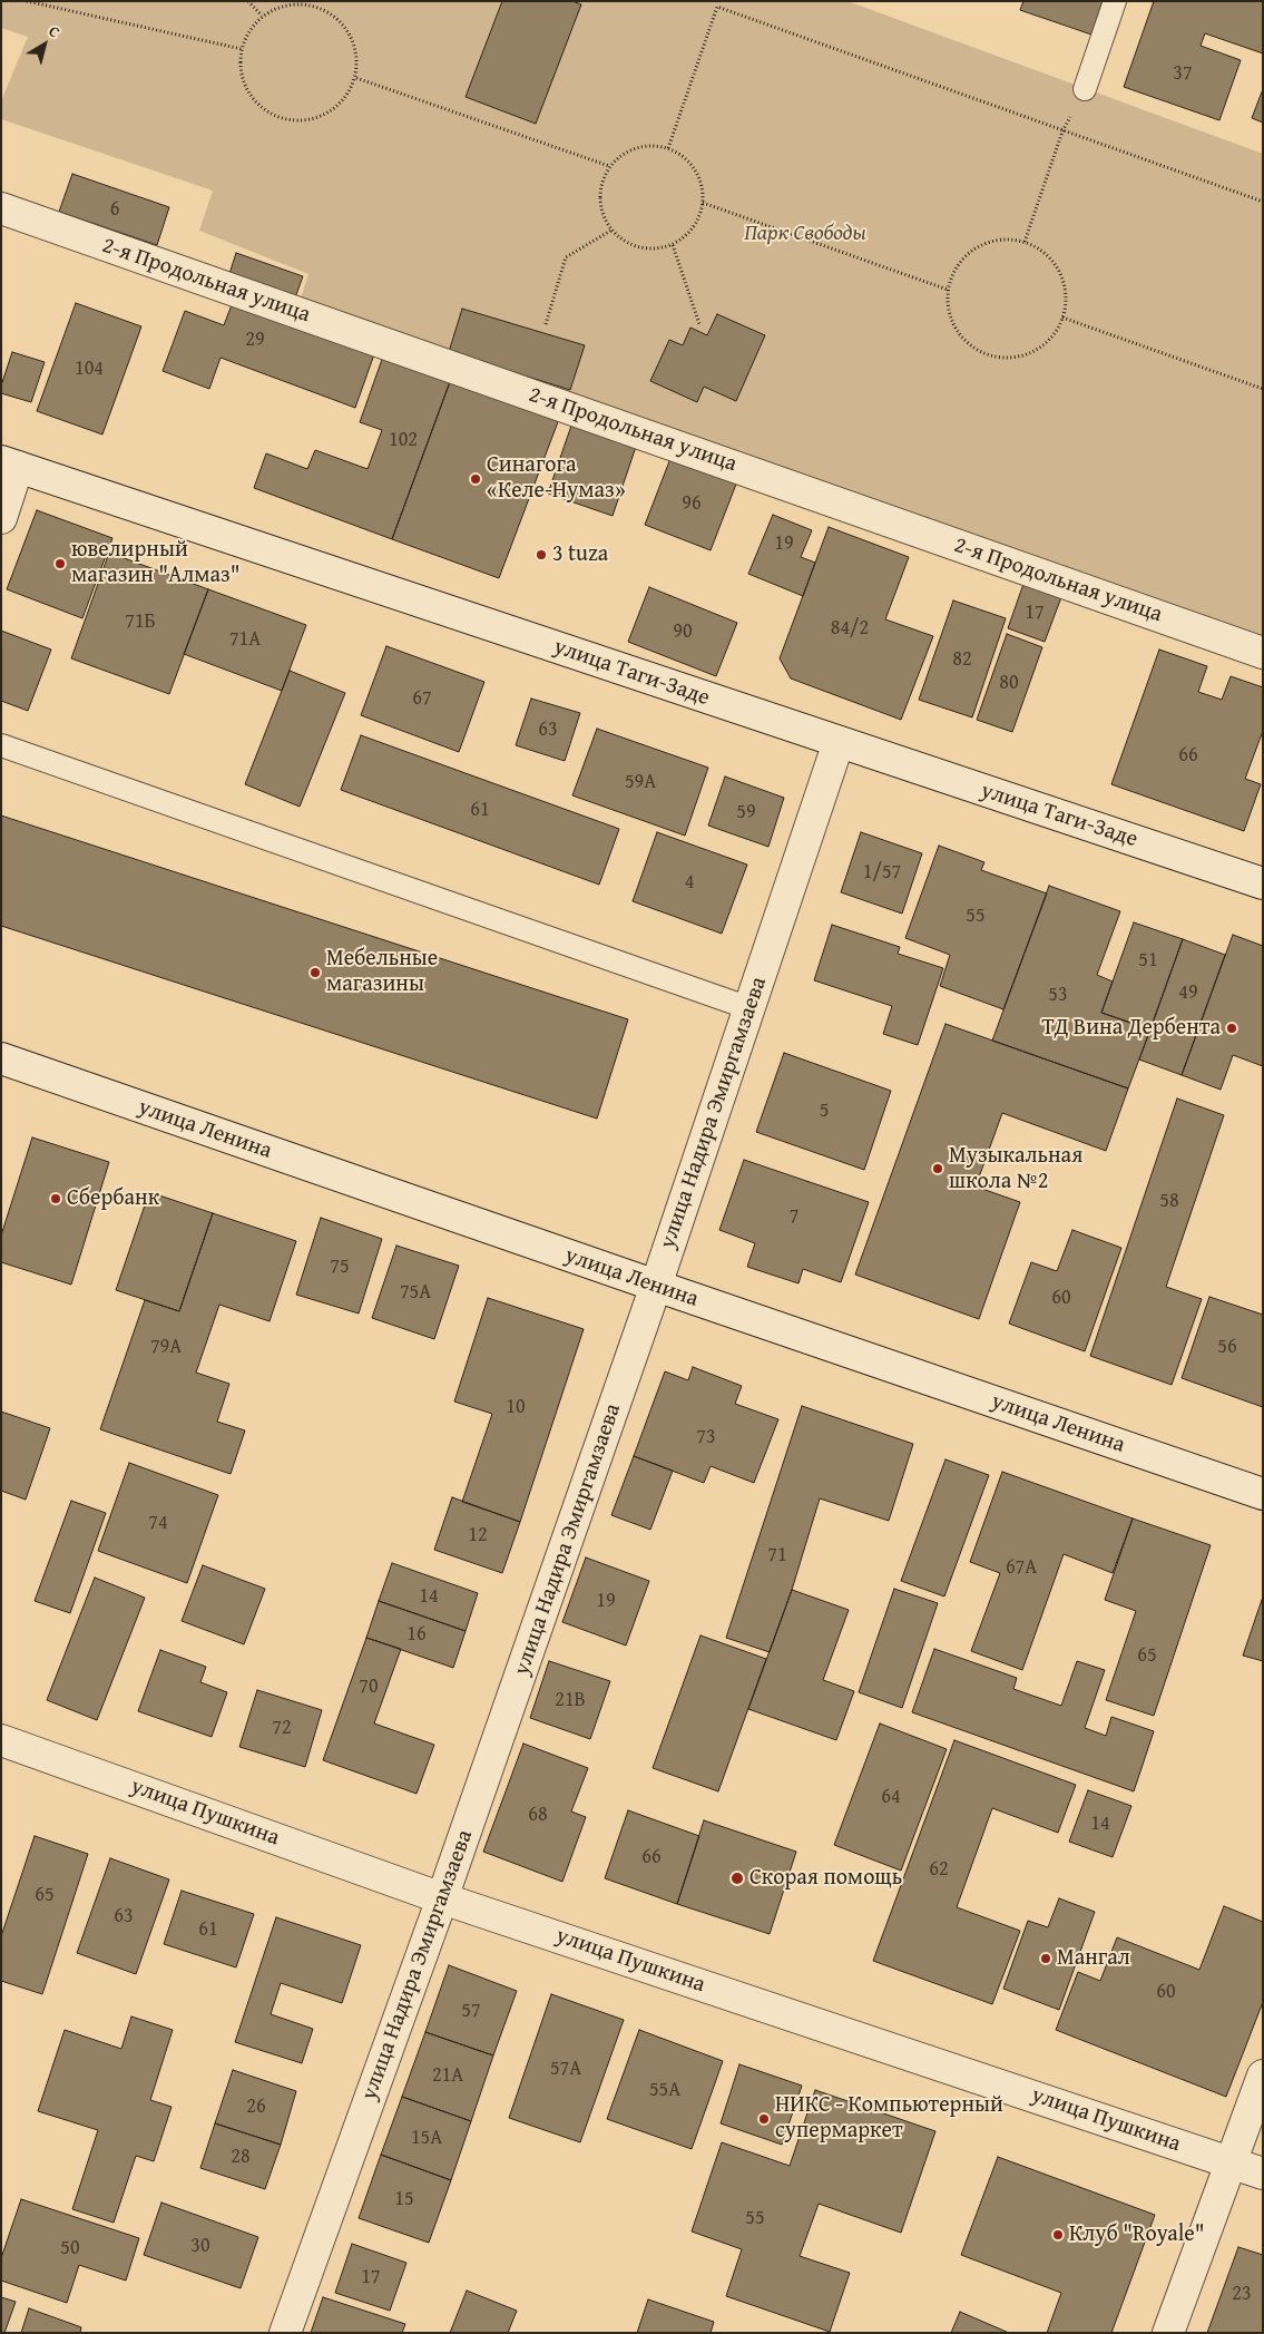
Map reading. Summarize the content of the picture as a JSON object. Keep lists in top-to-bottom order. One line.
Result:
{"streets":{"street":["2-я Продольная улица","улица Таги-Заде","улица Надира Эмиргамзаева","улица Ленина","улица Пушкина"]},"crossings":[["улица Таги-Заде","улица Надира Эмиргамзаева"],["улица Надира Эмиргамзаева","улица Ленина"],["улица Надира Эмиргамзаева","улица Пушкина"]],"parks":["Парк Свободы"],"places":["Синагога «Келе-Нумаз»","3 tuza","ювелирный магазин \"Алмаз\"","Мебельные магазины","ТД Вина Дербента","Музыкальная школа №2","Сбербанк","Скорая помощь","Мангал","НИКС - Компьютерный супермаркет","Клуб \"Royale\""],"house_numbers":["37","6","29","104","102","96","19","17","71Б","84/2","90","71А","82","80","67","63","66","59А","61","59","1/57","4","55","51","49","53","5","58","7","75","75А","60","79А","56","10","73","74","12","71","67А","14","19","16","65","70","21В","72","64","68","14","66","62","65","63","61","60","57","57А","21А","55А","26","15А","28","15","55","30","50","17","23"],"north":"top right"}
